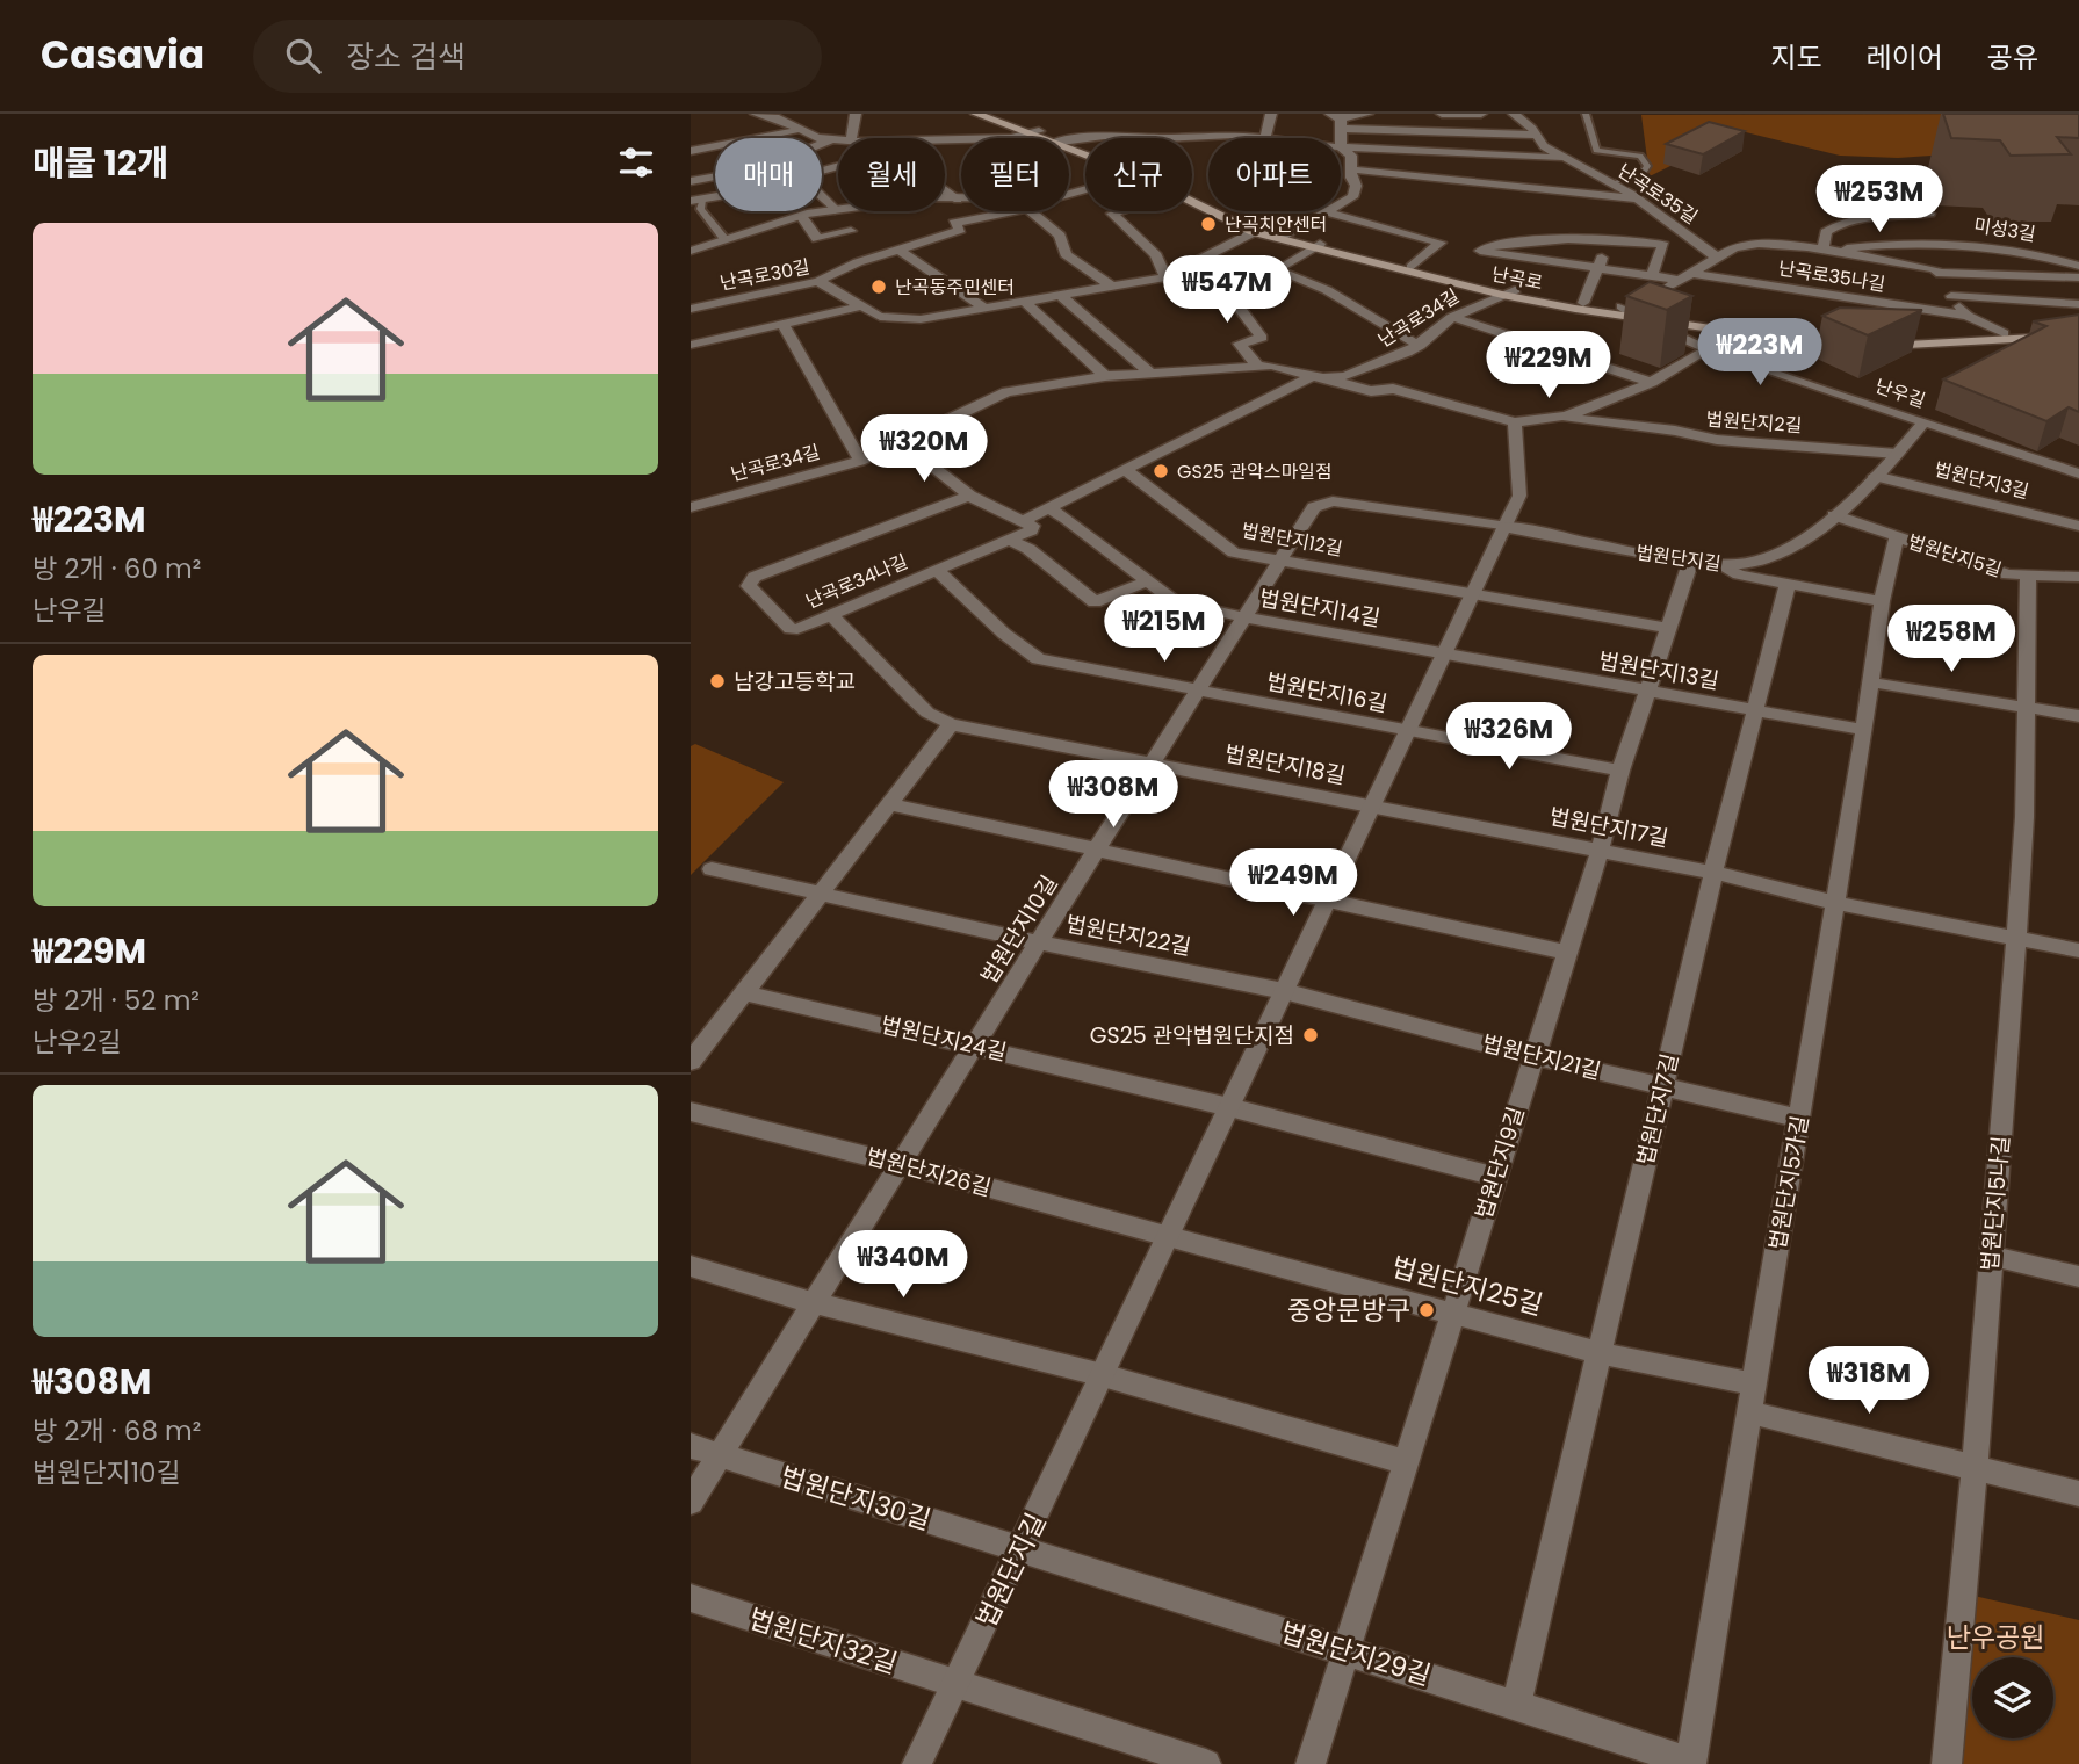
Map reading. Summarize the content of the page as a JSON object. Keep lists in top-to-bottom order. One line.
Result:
{"streets":{"main road":["난곡로"],"street":["난곡로35길","미성3길","난곡로30길","난곡로35나길","난곡로34길","난우길","법원단지2길","법원단지3길","법원단지12길","법원단지5길","법원단지길","난곡로34나길","법원단지14길","법원단지13길","법원단지16길","법원단지18길","법원단지17길","법원단지10길","법원단지22길","법원단지24길","법원단지21길","법원단지7길","법원단지9길","법원단지26길","법원단지5가길","법원단지5나길","법원단지25길","법원단지30길","법원단지32길","법원단지29길"]},"crossings":[["난곡로35길","미성3길"],["난곡로30길","난곡로"],["난곡로","난곡로34길"],["난곡로","난우길"],["난우길","법원단지길"],["법원단지2길","법원단지길"],["법원단지3길","법원단지길"],["법원단지12길","법원단지길"],["법원단지12길","법원단지10길"],["법원단지5길","법원단지길"],["법원단지5길","법원단지5가길"],["법원단지5길","법원단지5나길"],["법원단지길","법원단지14길"],["법원단지길","법원단지13길"],["법원단지길","법원단지16길"],["법원단지길","법원단지18길"],["법원단지길","법원단지17길"],["법원단지길","법원단지10길"],["법원단지길","법원단지22길"],["법원단지길","법원단지24길"],["법원단지길","법원단지21길"],["법원단지길","법원단지9길"],["법원단지길","법원단지26길"],["법원단지길","법원단지25길"],["법원단지길","법원단지30길"],["법원단지길","법원단지32길"],["법원단지길","법원단지29길"],["난곡로34나길","법원단지16길"],["난곡로34나길","법원단지18길"],["법원단지14길","법원단지13길"],["법원단지14길","법원단지10길"],["법원단지13길","법원단지7길"],["법원단지13길","법원단지9길"],["법원단지13길","법원단지5가길"],["법원단지16길","법원단지10길"],["법원단지18길","법원단지17길"],["법원단지18길","법원단지10길"],["법원단지17길","법원단지7길"],["법원단지17길","법원단지9길"],["법원단지17길","법원단지5가길"],["법원단지10길","법원단지22길"],["법원단지10길","법원단지24길"],["법원단지10길","법원단지26길"],["법원단지10길","법원단지30길"],["법원단지22길","법원단지21길"],["법원단지21길","법원단지7길"],["법원단지21길","법원단지9길"],["법원단지21길","법원단지5가길"],["법원단지7길","법원단지25길"],["법원단지7길","법원단지29길"],["법원단지9길","법원단지25길"],["법원단지9길","법원단지29길"],["법원단지26길","법원단지25길"],["법원단지5가길","법원단지25길"],["법원단지5가길","법원단지29길"],["법원단지30길","법원단지29길"]],"parks":["난우공원"],"places":["난곡치안센터","난곡동주민센터","GS25 관악스마일점","남강고등학교","GS25 관악법원단지점","중앙문방구"],"page":{"header":"Casavia","search":"장소 검색","nav":["지도","레이어","공유"],"heading":"매물 12개","chip":["매매","월세","필터","신규","아파트"],"price":["₩253M","₩547M","₩223M","₩229M","₩320M","₩215M","₩258M","₩326M","₩308M","₩249M","₩340M","₩318M"],"list":[{"name":"₩223M","note":"방 2개 · 60 m² · 난우길"},{"name":"₩229M","note":"방 2개 · 52 m² · 난우2길"},{"name":"₩308M","note":"방 2개 · 68 m² · 법원단지10길"}]}}
